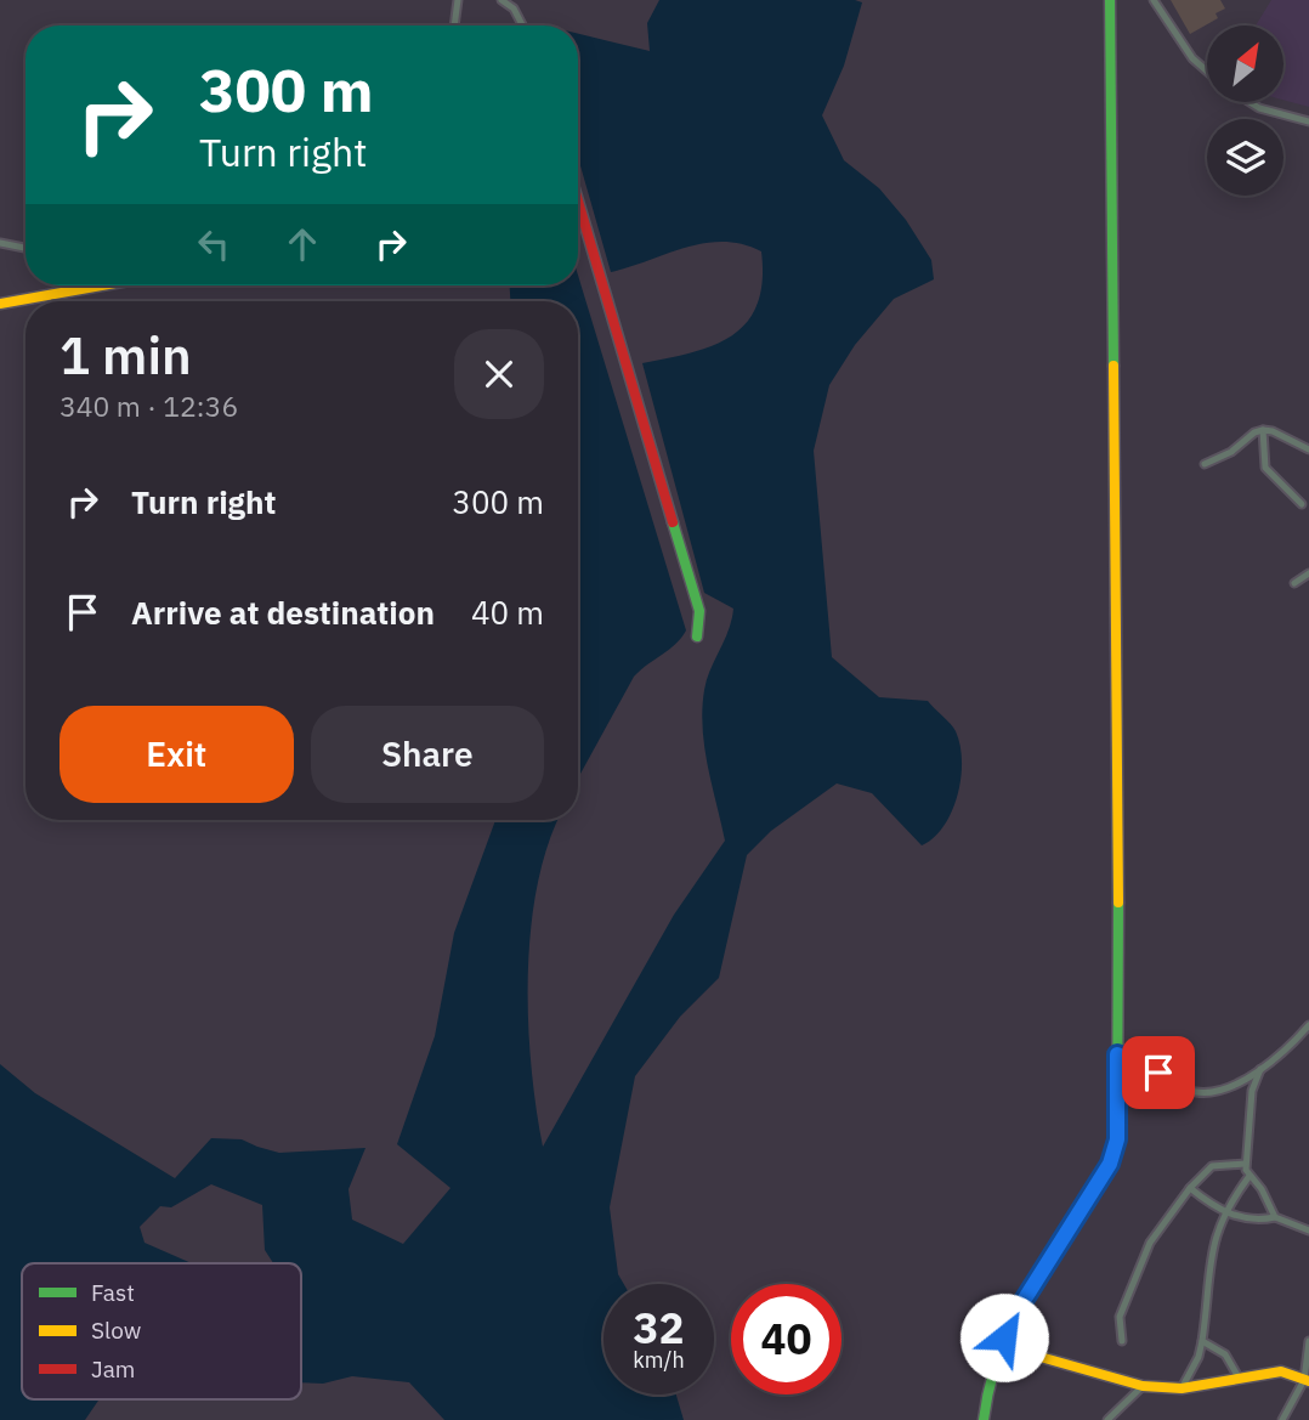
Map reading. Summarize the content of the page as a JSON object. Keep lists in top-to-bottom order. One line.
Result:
{"legend":["Fast","Slow","Jam"],"north":"top right","page":{"turn":["300 m","Turn right"],"heading":["1 min","340 m · 12:36"],"list":[{"name":"Turn right","value":"300 m"},{"name":"Arrive at destination","value":"40 m"}],"buttons":["Exit","Share"],"speed":"32 km/h","limit":"40"}}
